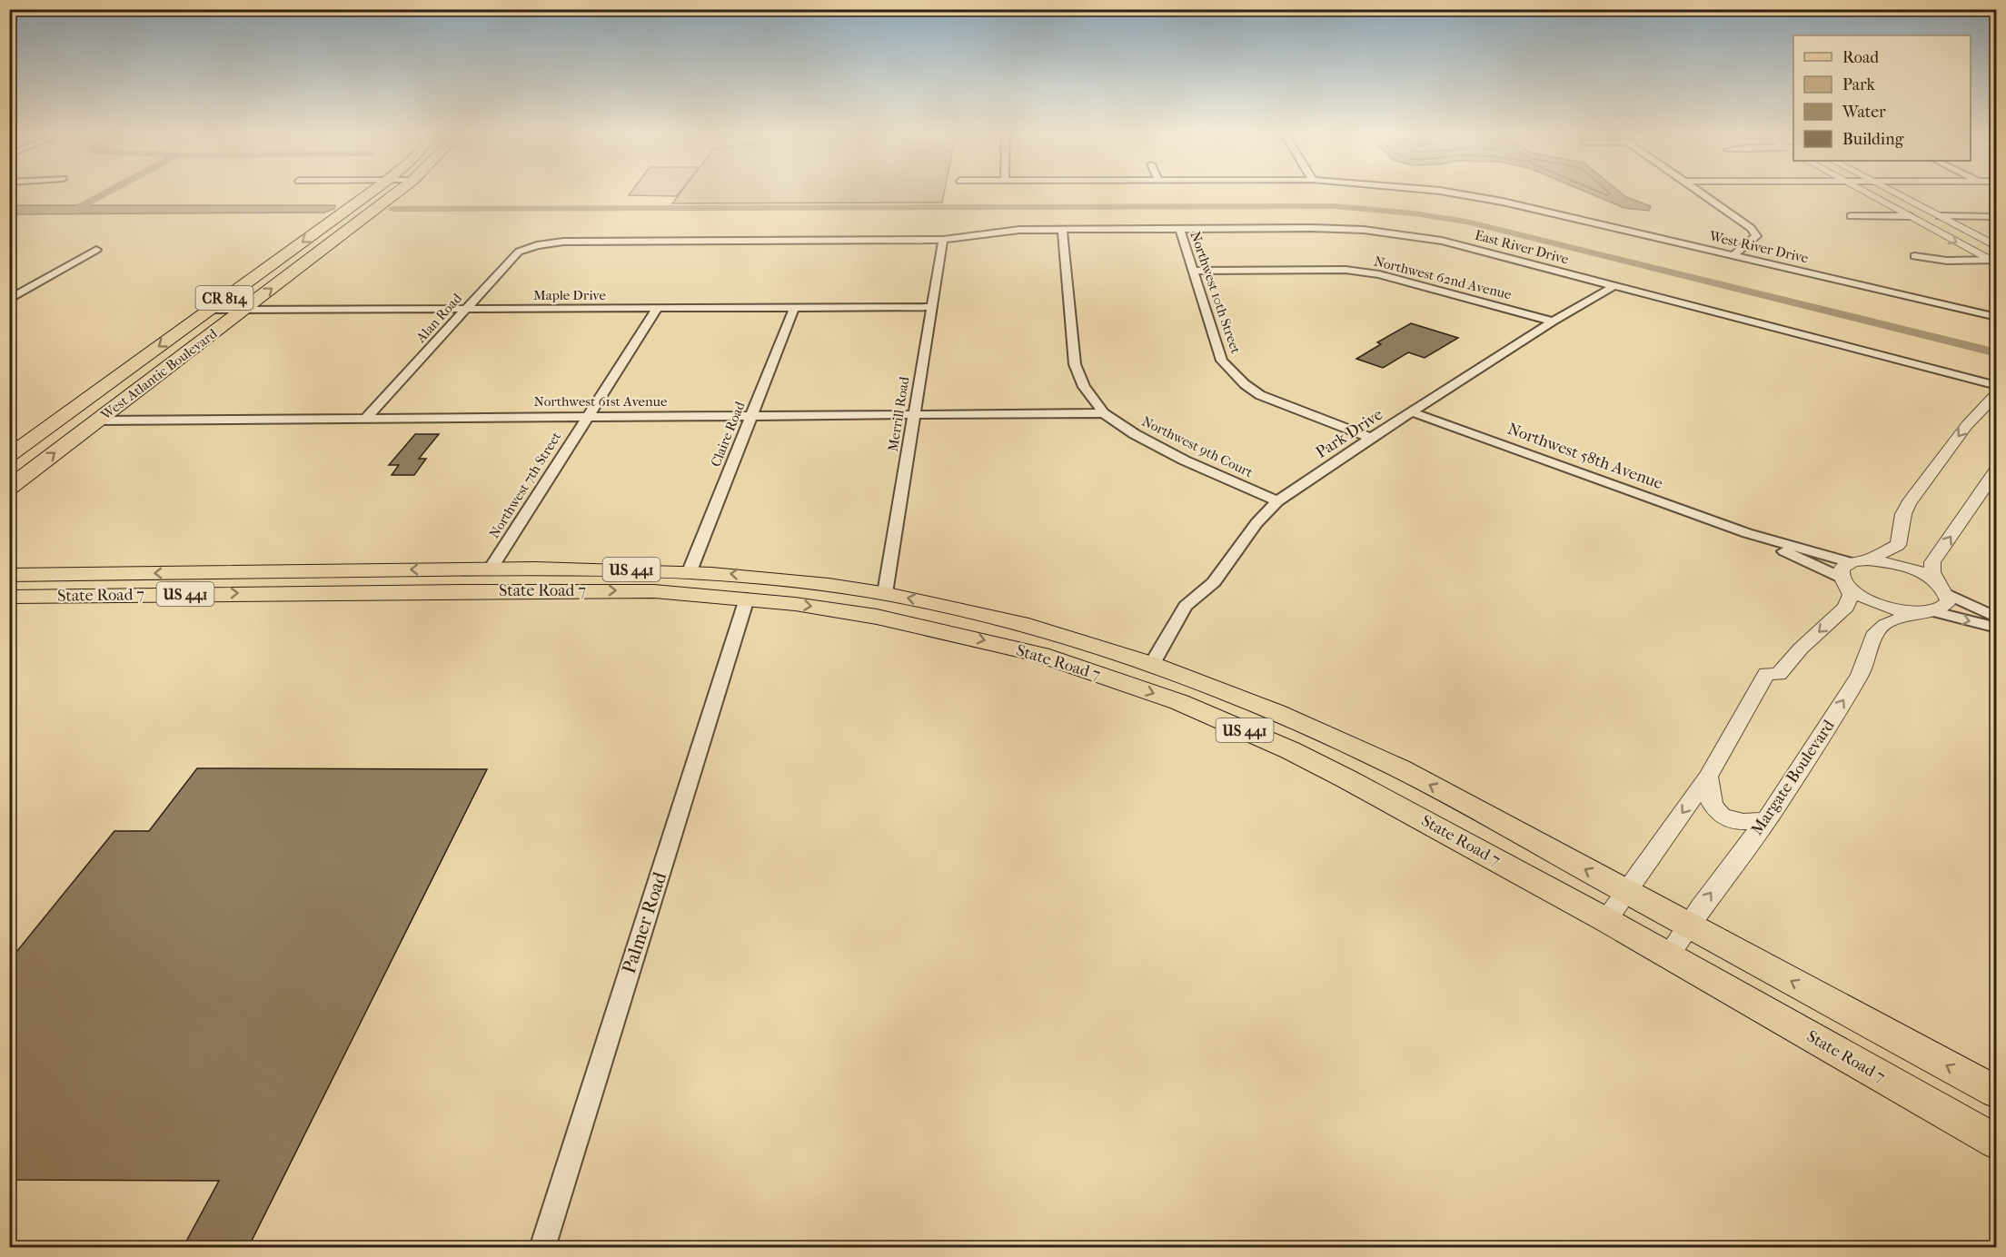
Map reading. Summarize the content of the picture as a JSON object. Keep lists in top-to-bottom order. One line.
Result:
{"streets":{"main road":["CR 814","West Atlantic Boulevard","US 441","State Road 7"],"street":["East River Drive","West River Drive","Northwest 62nd Avenue","Northwest 10th Street","Maple Drive","Alan Road","Northwest 61st Avenue","Merrill Road","Park Drive","Claire Road","Northwest 9th Court","Northwest 58th Avenue","Northwest 7th Street","Margate Boulevard","Palmer Road"]},"crossings":[["East River Drive","Northwest 10th Street"],["East River Drive","Alan Road"],["East River Drive","Merrill Road"],["East River Drive","Park Drive"],["East River Drive","Northwest 9th Court"],["Northwest 62nd Avenue","Northwest 10th Street"],["Northwest 62nd Avenue","Park Drive"],["Northwest 10th Street","Park Drive"],["Maple Drive","Alan Road"],["Maple Drive","West Atlantic Boulevard"],["Maple Drive","Merrill Road"],["Maple Drive","Claire Road"],["Maple Drive","Northwest 7th Street"],["Alan Road","Northwest 61st Avenue"],["West Atlantic Boulevard","Northwest 61st Avenue"],["Northwest 61st Avenue","Merrill Road"],["Northwest 61st Avenue","Claire Road"],["Northwest 61st Avenue","Northwest 9th Court"],["Northwest 61st Avenue","Northwest 7th Street"],["Merrill Road","State Road 7"],["Park Drive","Northwest 9th Court"],["Park Drive","Northwest 58th Avenue"],["Park Drive","State Road 7"],["Claire Road","State Road 7"],["Northwest 7th Street","State Road 7"],["State Road 7","Margate Boulevard"],["State Road 7","Palmer Road"]],"legend":["Road","Park","Water","Building"]}
